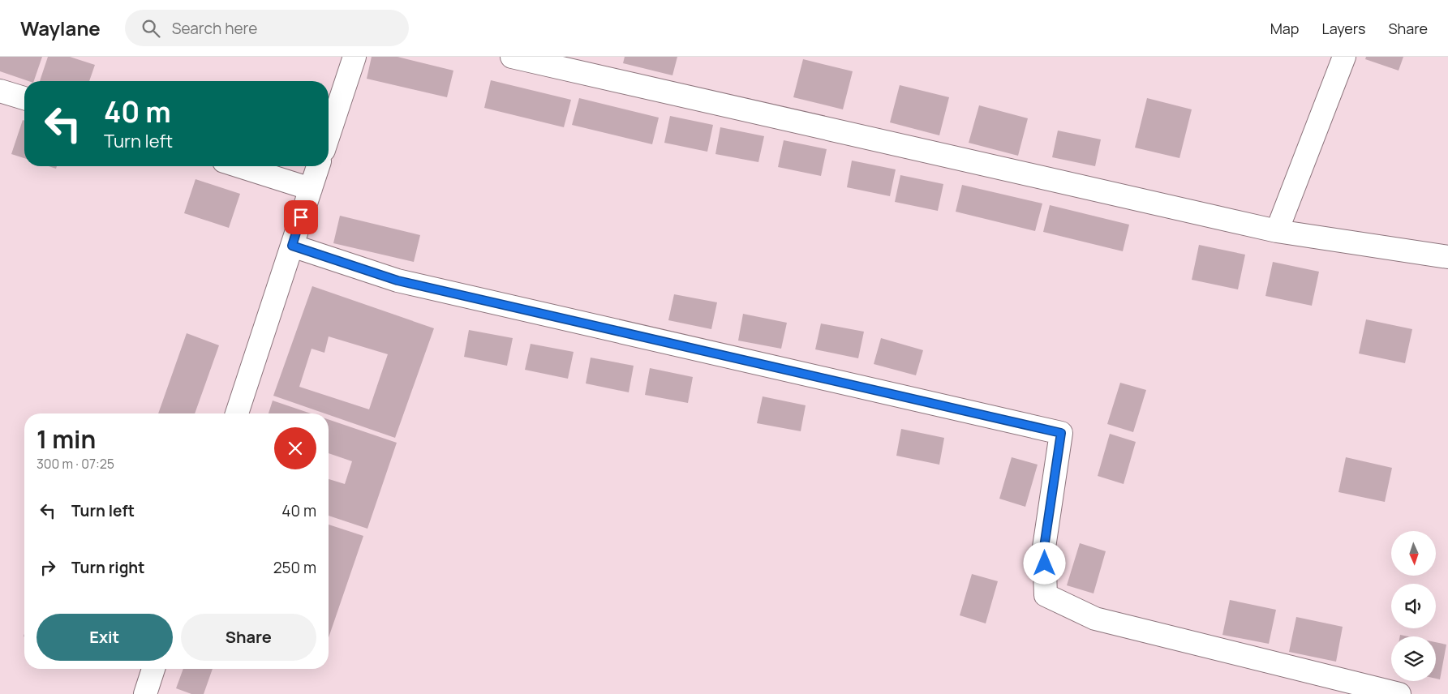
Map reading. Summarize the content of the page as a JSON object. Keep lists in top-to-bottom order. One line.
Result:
{"north":"bottom","page":{"header":"Waylane","search":"Search here","nav":["Map","Layers","Share"],"turn":["40 m","Turn left"],"heading":["1 min","300 m · 07:25"],"list":[{"name":"Turn left","value":"40 m"},{"name":"Turn right","value":"250 m"}],"buttons":["Exit","Share"]}}
